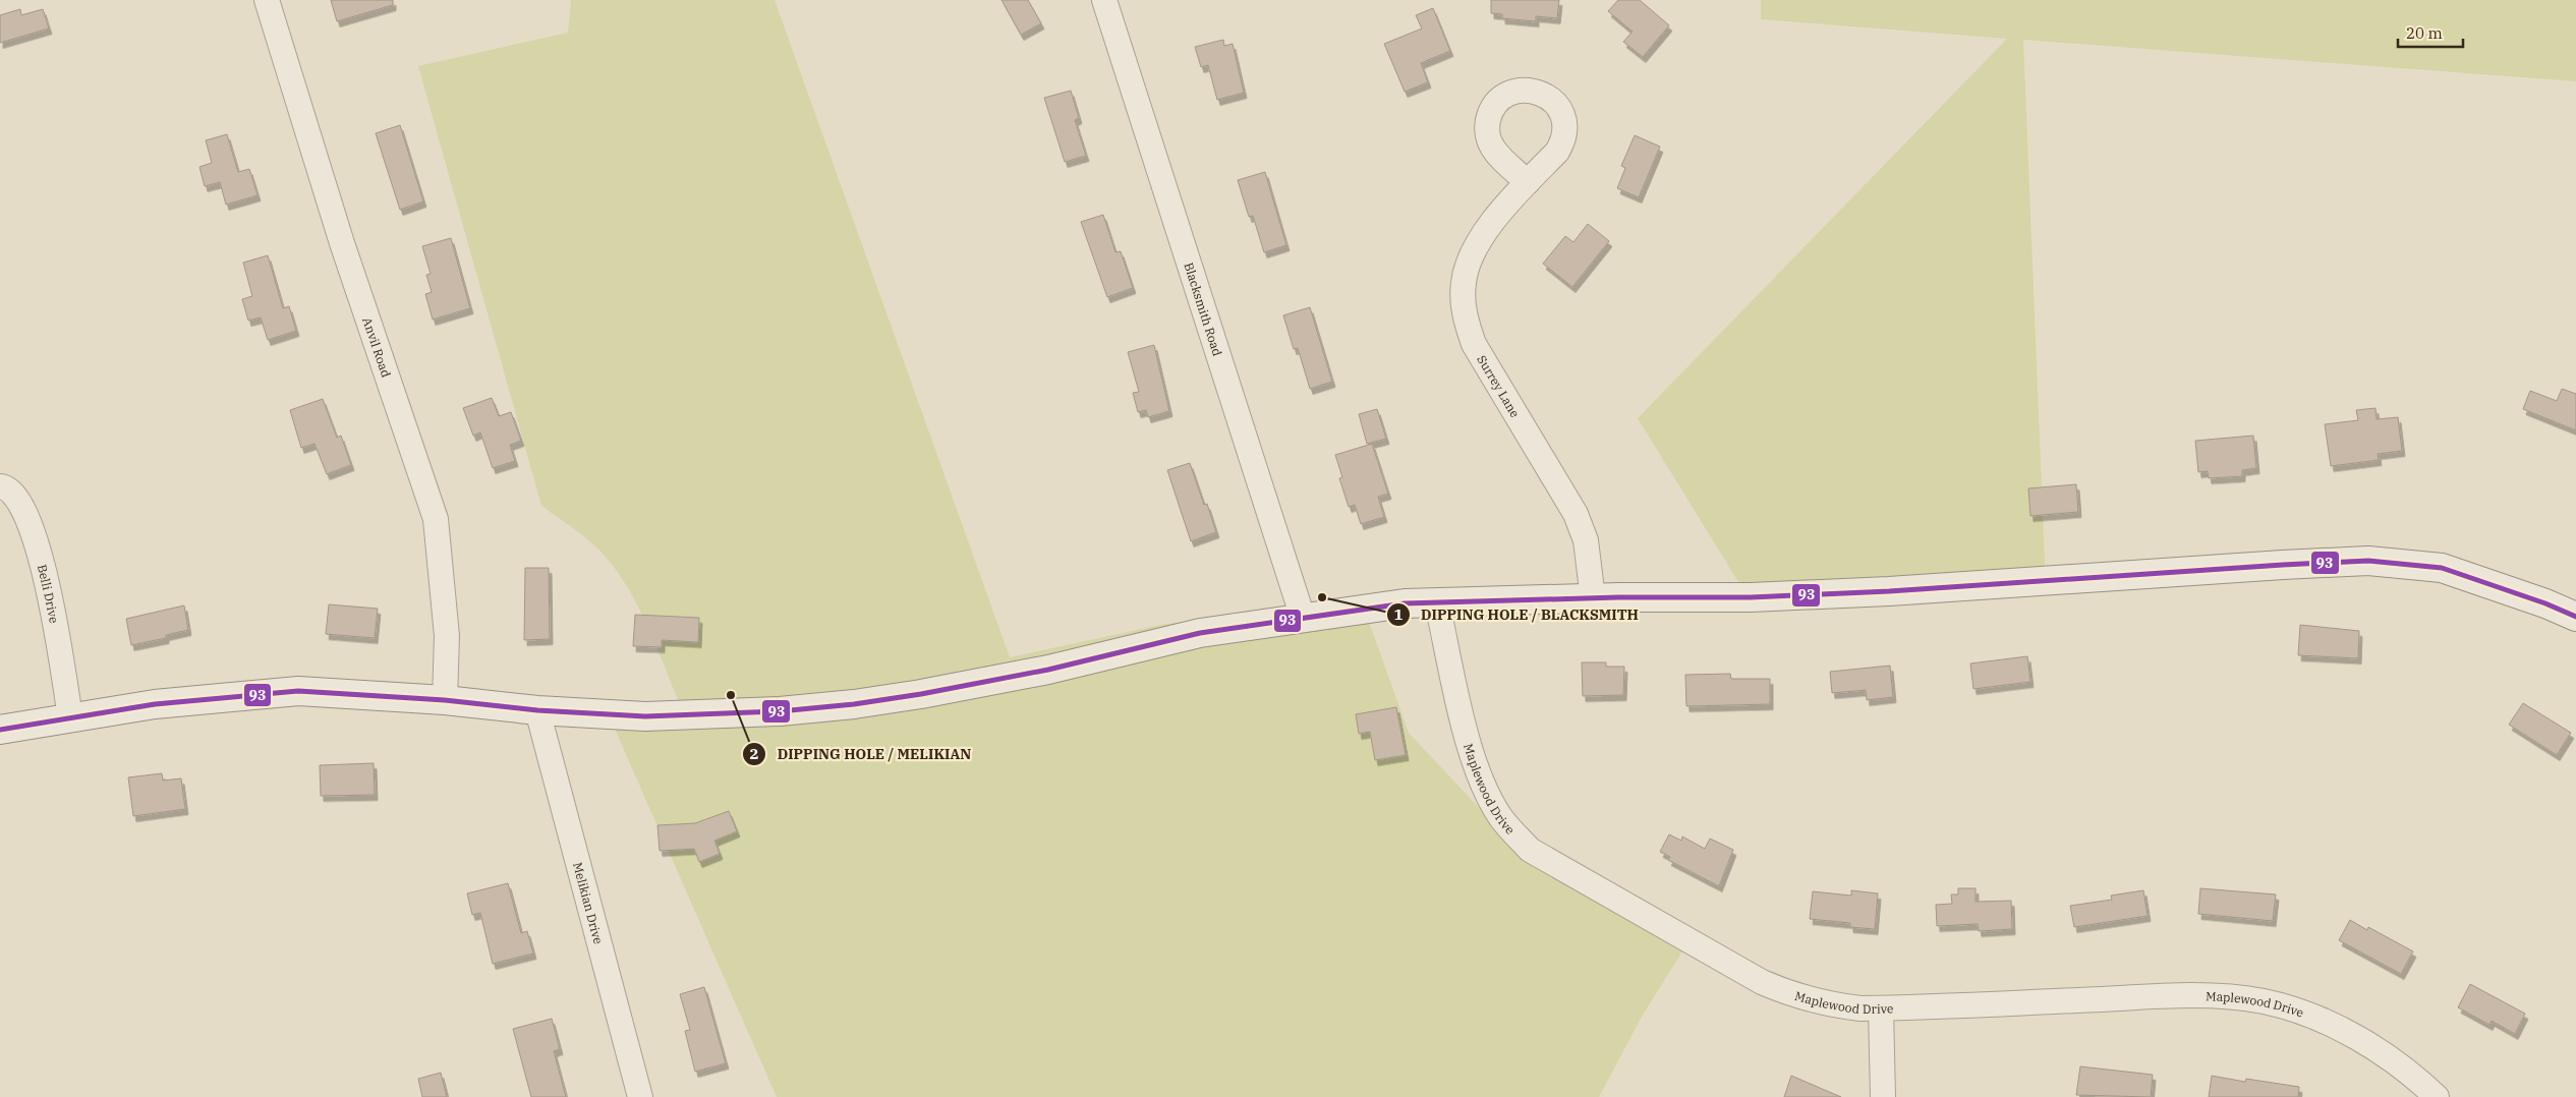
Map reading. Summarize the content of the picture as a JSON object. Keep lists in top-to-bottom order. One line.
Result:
{"streets":{"street":["Blacksmith Road","Anvil Road","Surrey Lane","Belli Drive","Maplewood Drive","Melikian Drive"]},"places":["DIPPING HOLE / BLACKSMITH","DIPPING HOLE / MELIKIAN"],"lines":["transit line 93"],"scale_bar":"20 m"}
